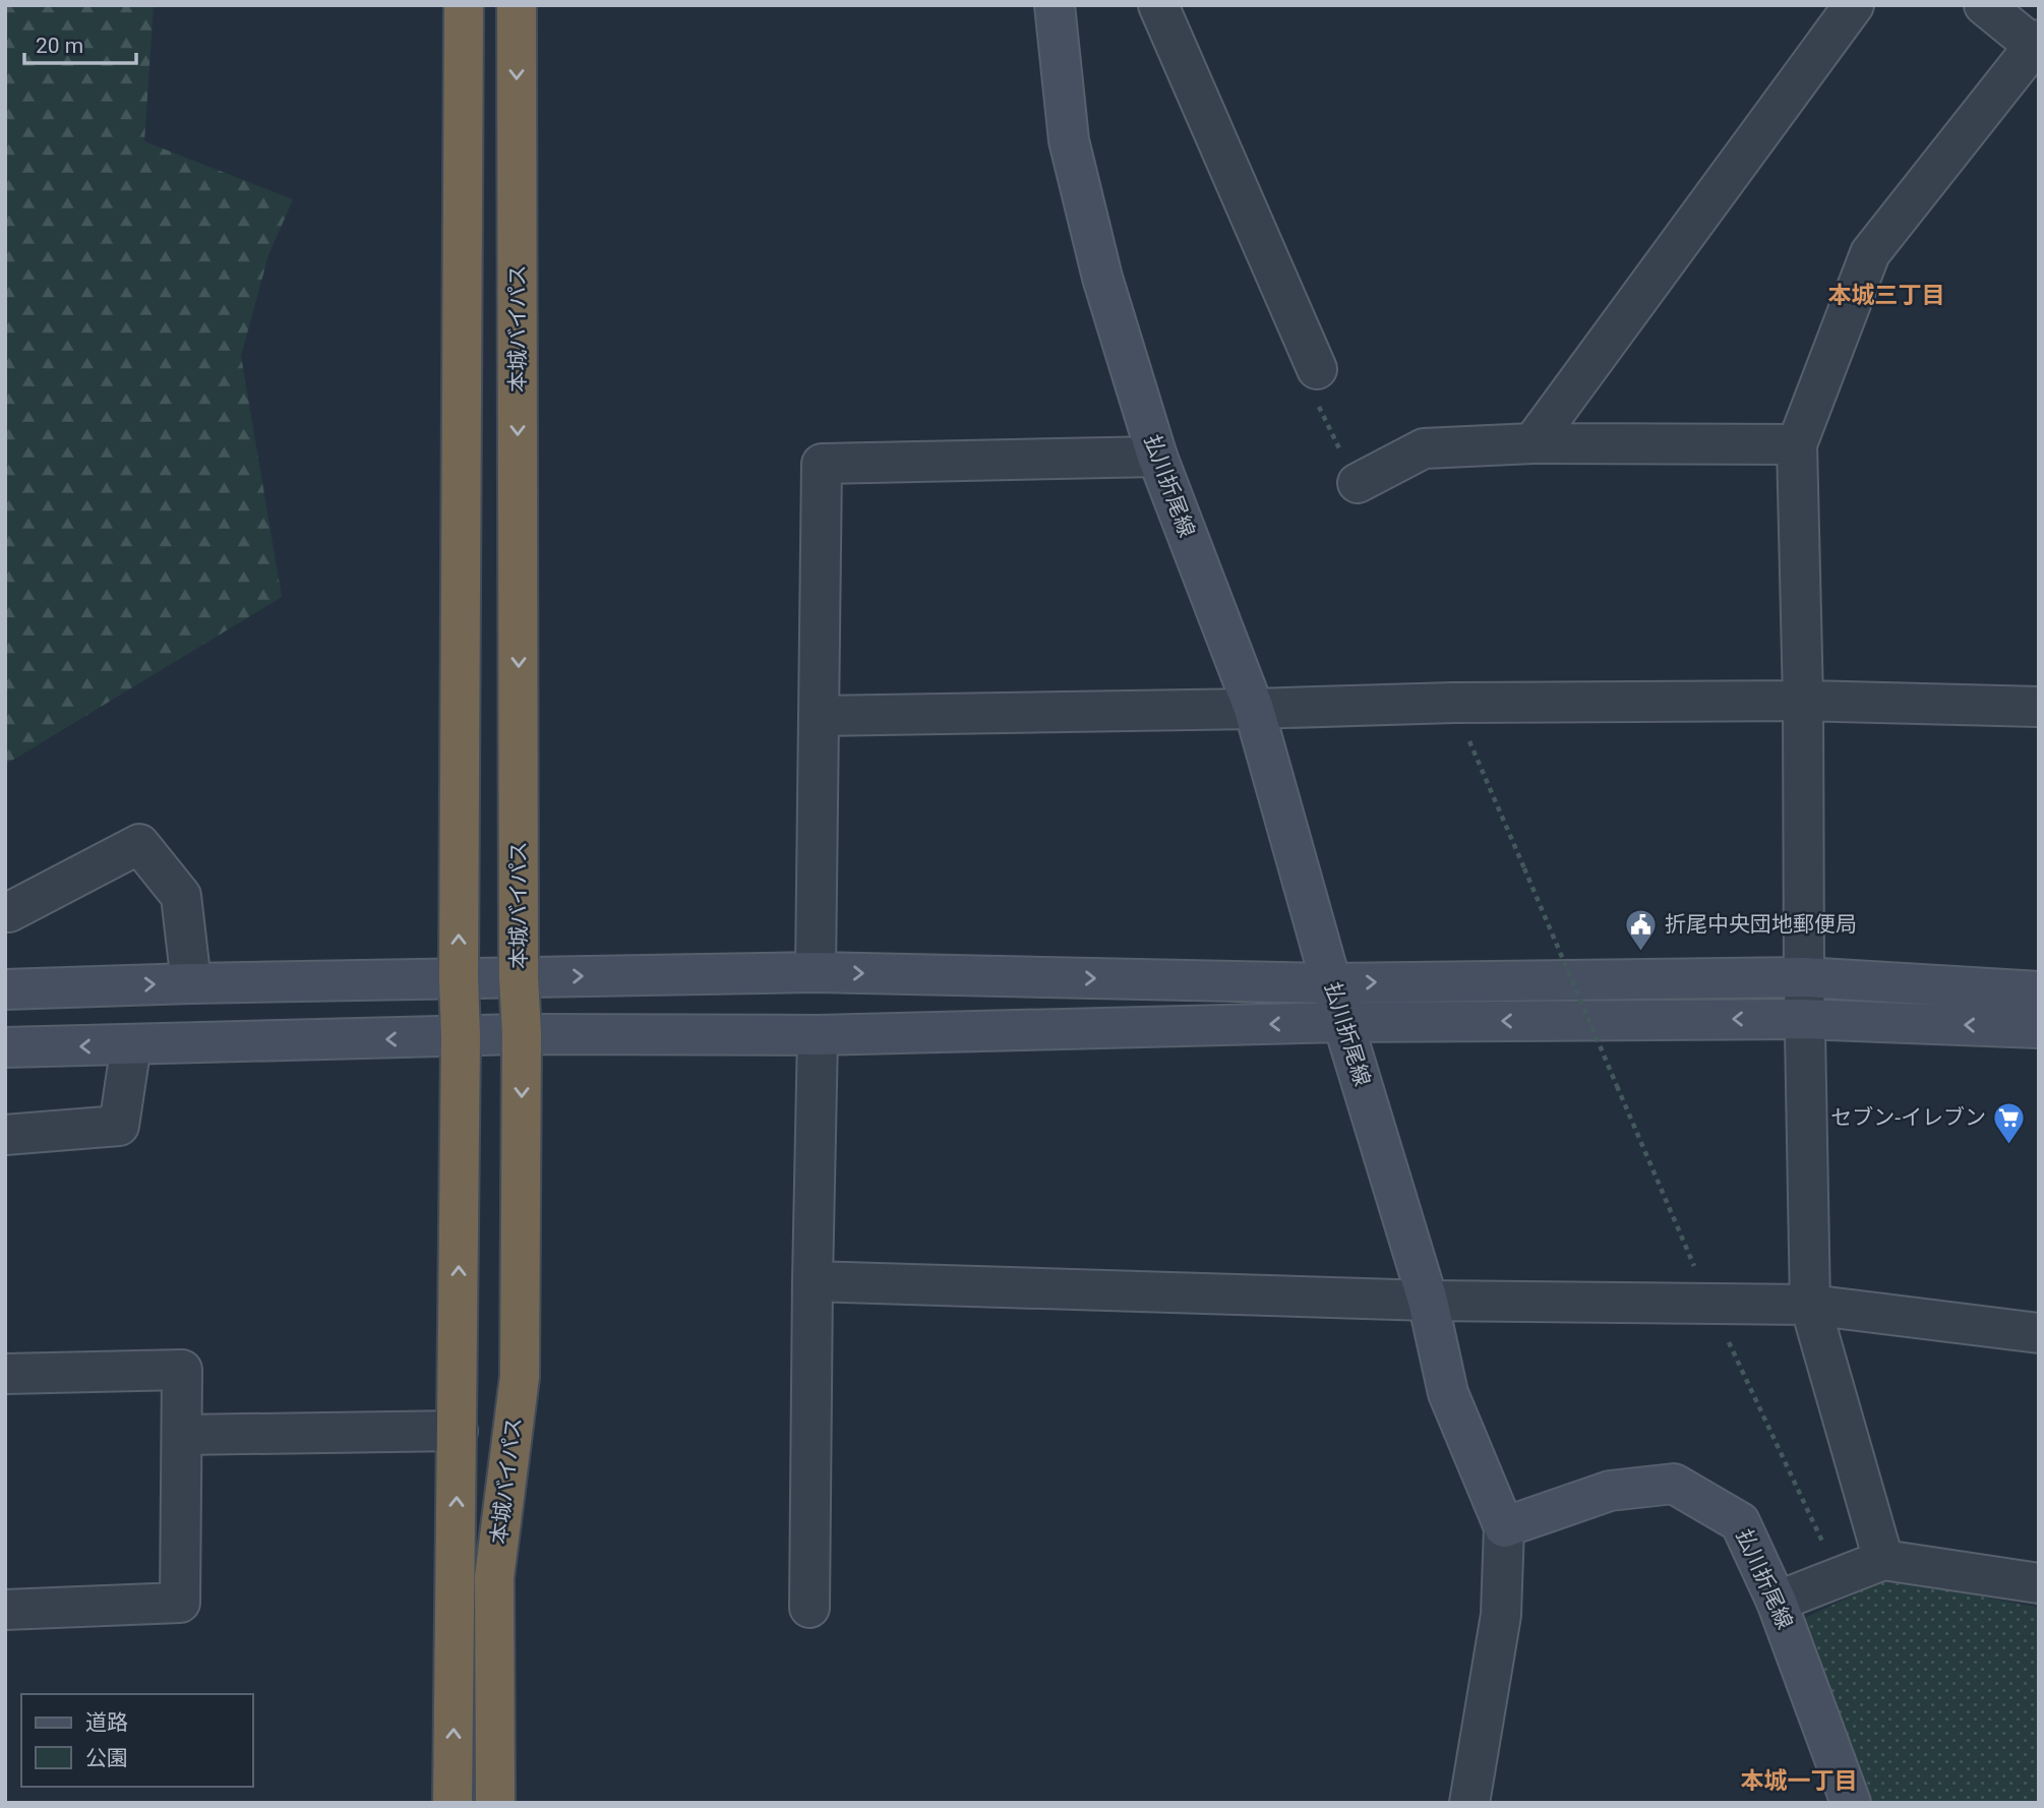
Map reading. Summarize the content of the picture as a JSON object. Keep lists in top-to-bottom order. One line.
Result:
{"streets":{"highway":["本城バイパス"],"street":["払川折尾線"]},"districts":["本城三丁目","本城一丁目"],"places":{"public building":["折尾中央団地郵便局"],"supermarket":["セブン-イレブン"]},"legend":["道路","公園"],"scale_bar":"20 m"}
